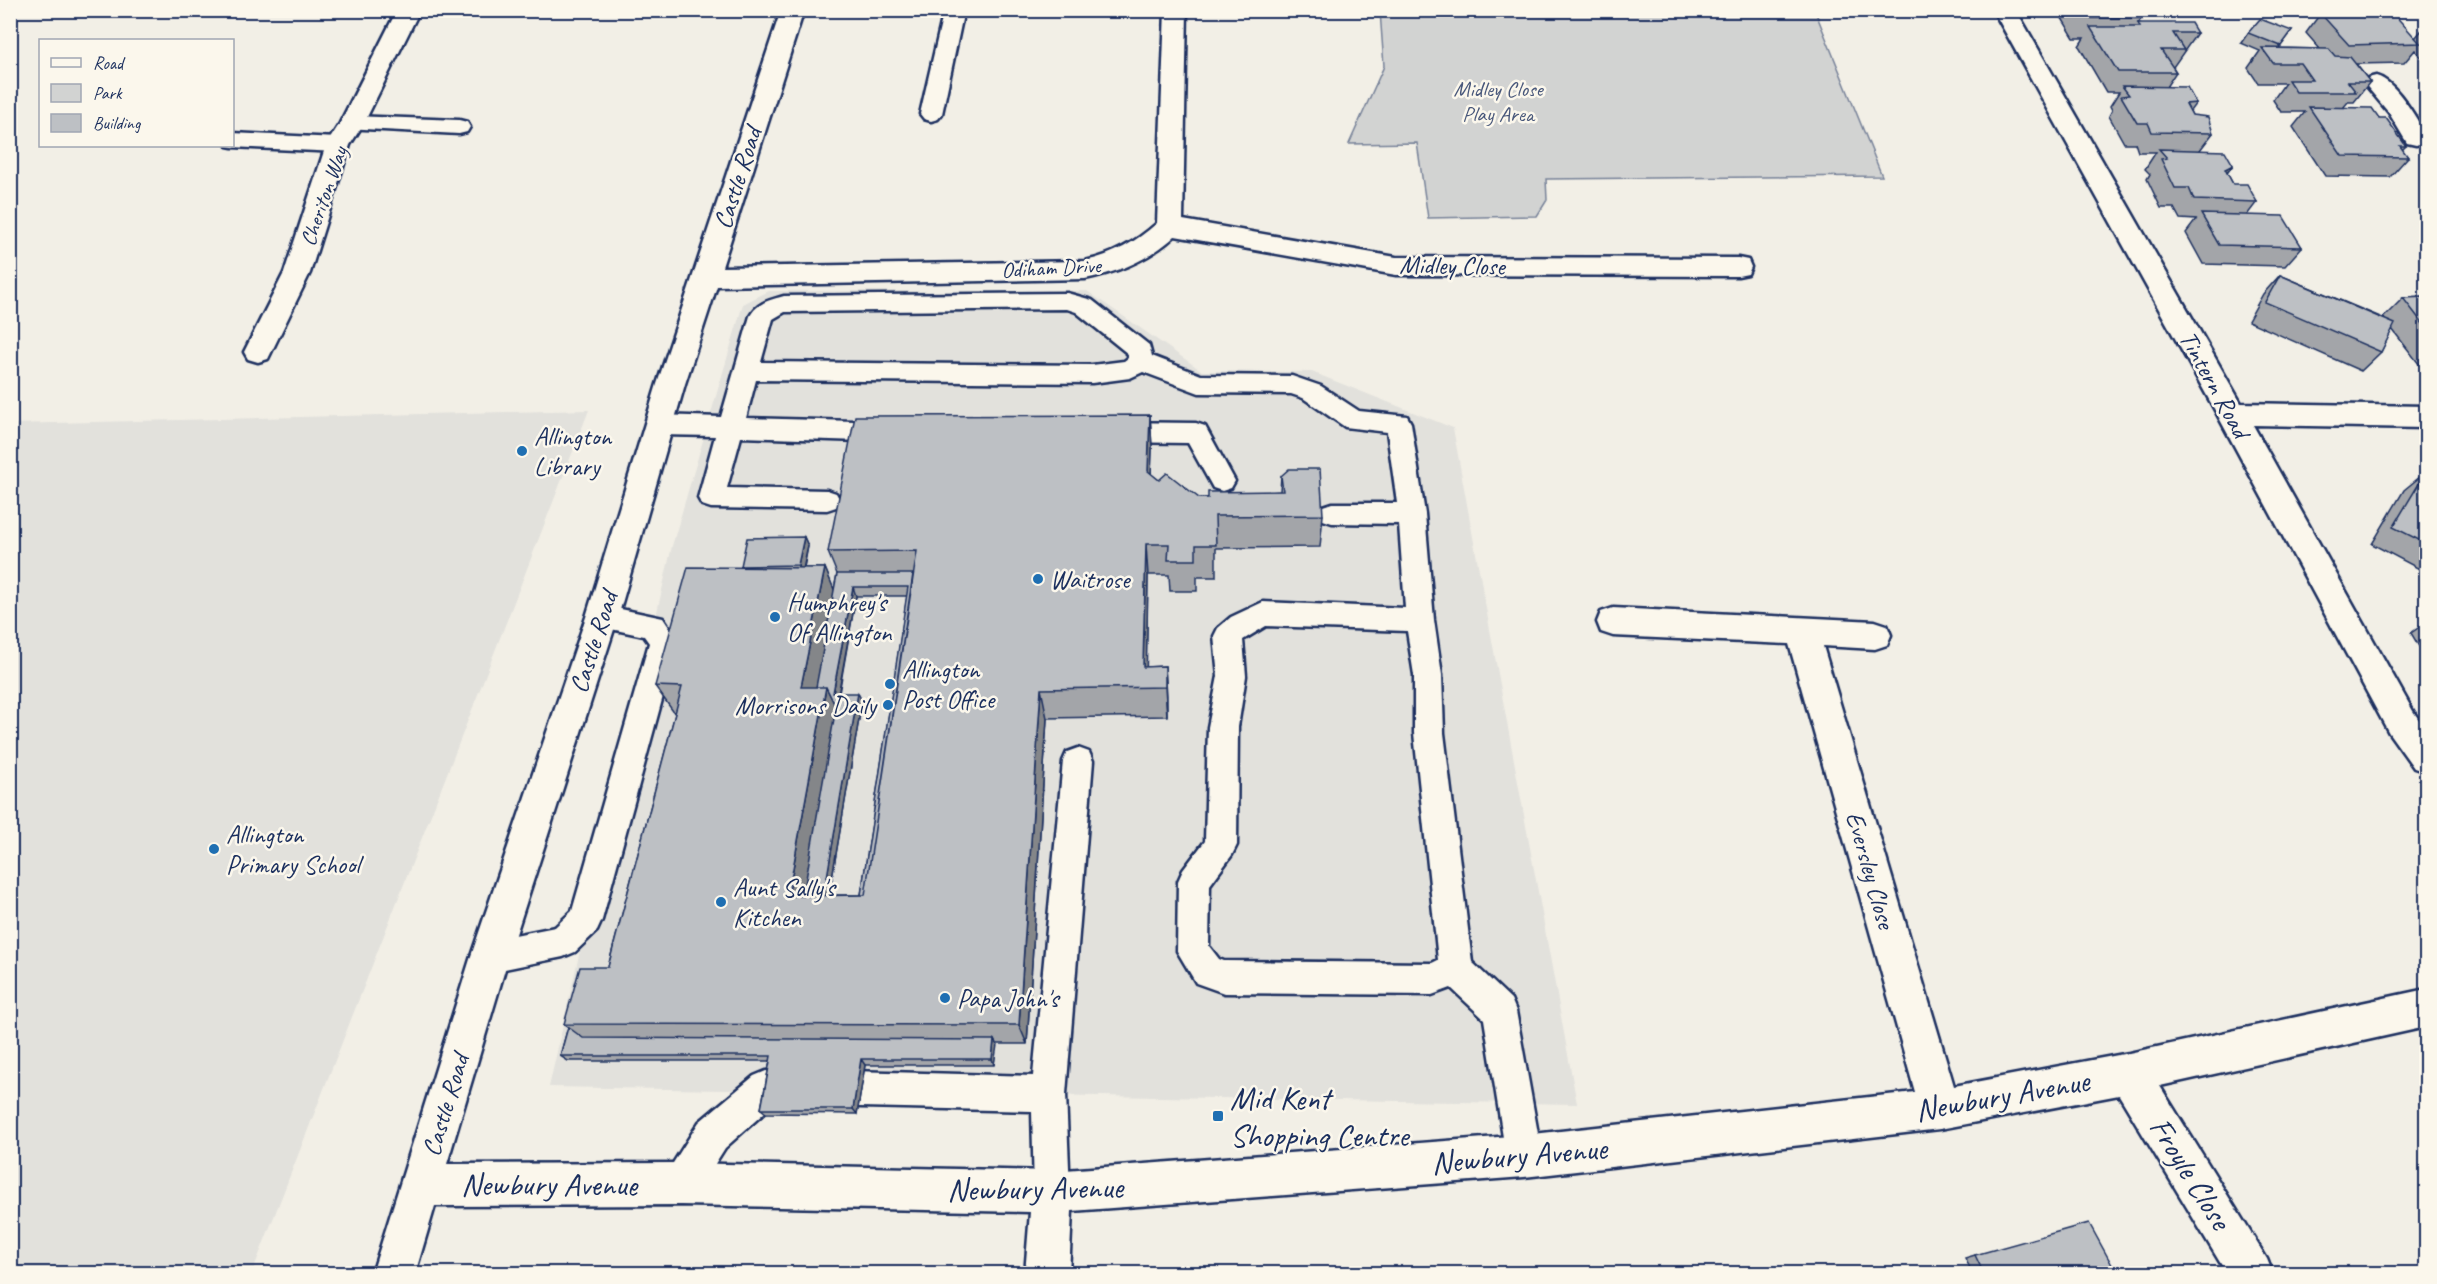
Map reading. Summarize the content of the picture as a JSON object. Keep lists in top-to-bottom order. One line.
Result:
{"streets":{"street":["Castle Road","Cheriton Way","Midley Close","Odiham Drive","Tintern Road","Eversley Close","Newbury Avenue","Froyle Close"]},"crossings":[["Castle Road","Odiham Drive"],["Castle Road","Newbury Avenue"],["Midley Close","Odiham Drive"],["Eversley Close","Newbury Avenue"],["Newbury Avenue","Froyle Close"]],"parks":["Midley Close Play Area"],"places":{"other":["Allington Library","Waitrose","Humphrey's Of Allington","Allington Post Office","Morrisons Daily","Allington Primary School","Aunt Sally's Kitchen","Papa John's"],"transit":["Mid Kent Shopping Centre"]},"legend":["Road","Park","Building"]}
